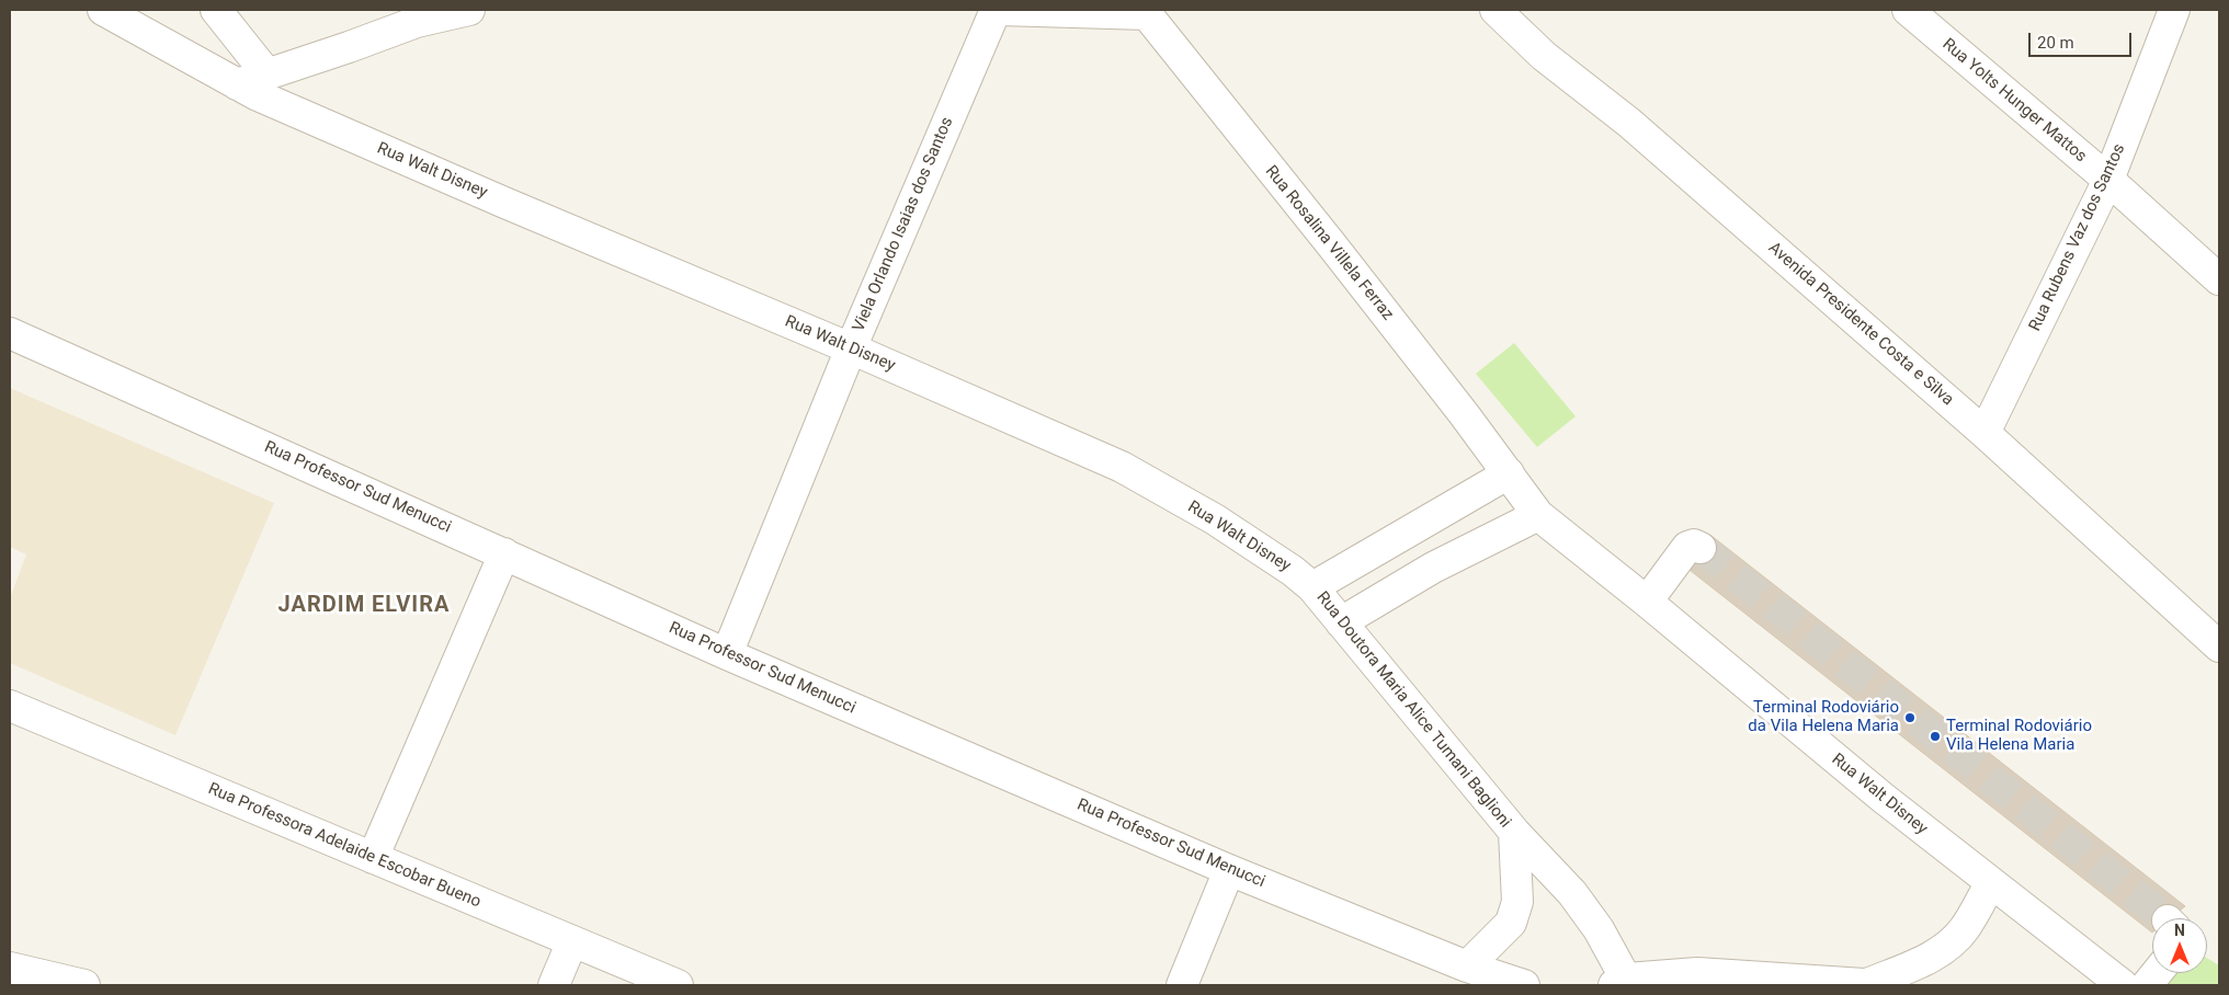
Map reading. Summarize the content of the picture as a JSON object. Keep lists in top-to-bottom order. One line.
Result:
{"streets":{"street":["Rua Yolts Hunger Mattos","Rua Walt Disney","Viela Orlando Isaias dos Santos","Rua Rubens Vaz dos Santos","Rua Rosalina Villela Ferraz","Avenida Presidente Costa e Silva","Rua Professor Sud Menucci","Rua Doutora Maria Alice Tumani Baglioni","Rua Professora Adelaide Escobar Bueno"]},"crossings":[["Rua Yolts Hunger Mattos","Rua Rubens Vaz dos Santos"],["Rua Walt Disney","Viela Orlando Isaias dos Santos"],["Rua Walt Disney","Rua Rosalina Villela Ferraz"],["Rua Walt Disney","Rua Doutora Maria Alice Tumani Baglioni"],["Viela Orlando Isaias dos Santos","Rua Professor Sud Menucci"],["Rua Rubens Vaz dos Santos","Avenida Presidente Costa e Silva"],["Rua Professor Sud Menucci","Rua Doutora Maria Alice Tumani Baglioni"]],"districts":["JARDIM ELVIRA"],"places":["Terminal Rodoviário da Vila Helena Maria","Terminal Rodoviário Vila Helena Maria"],"scale_bar":"20 m","north":"top"}
